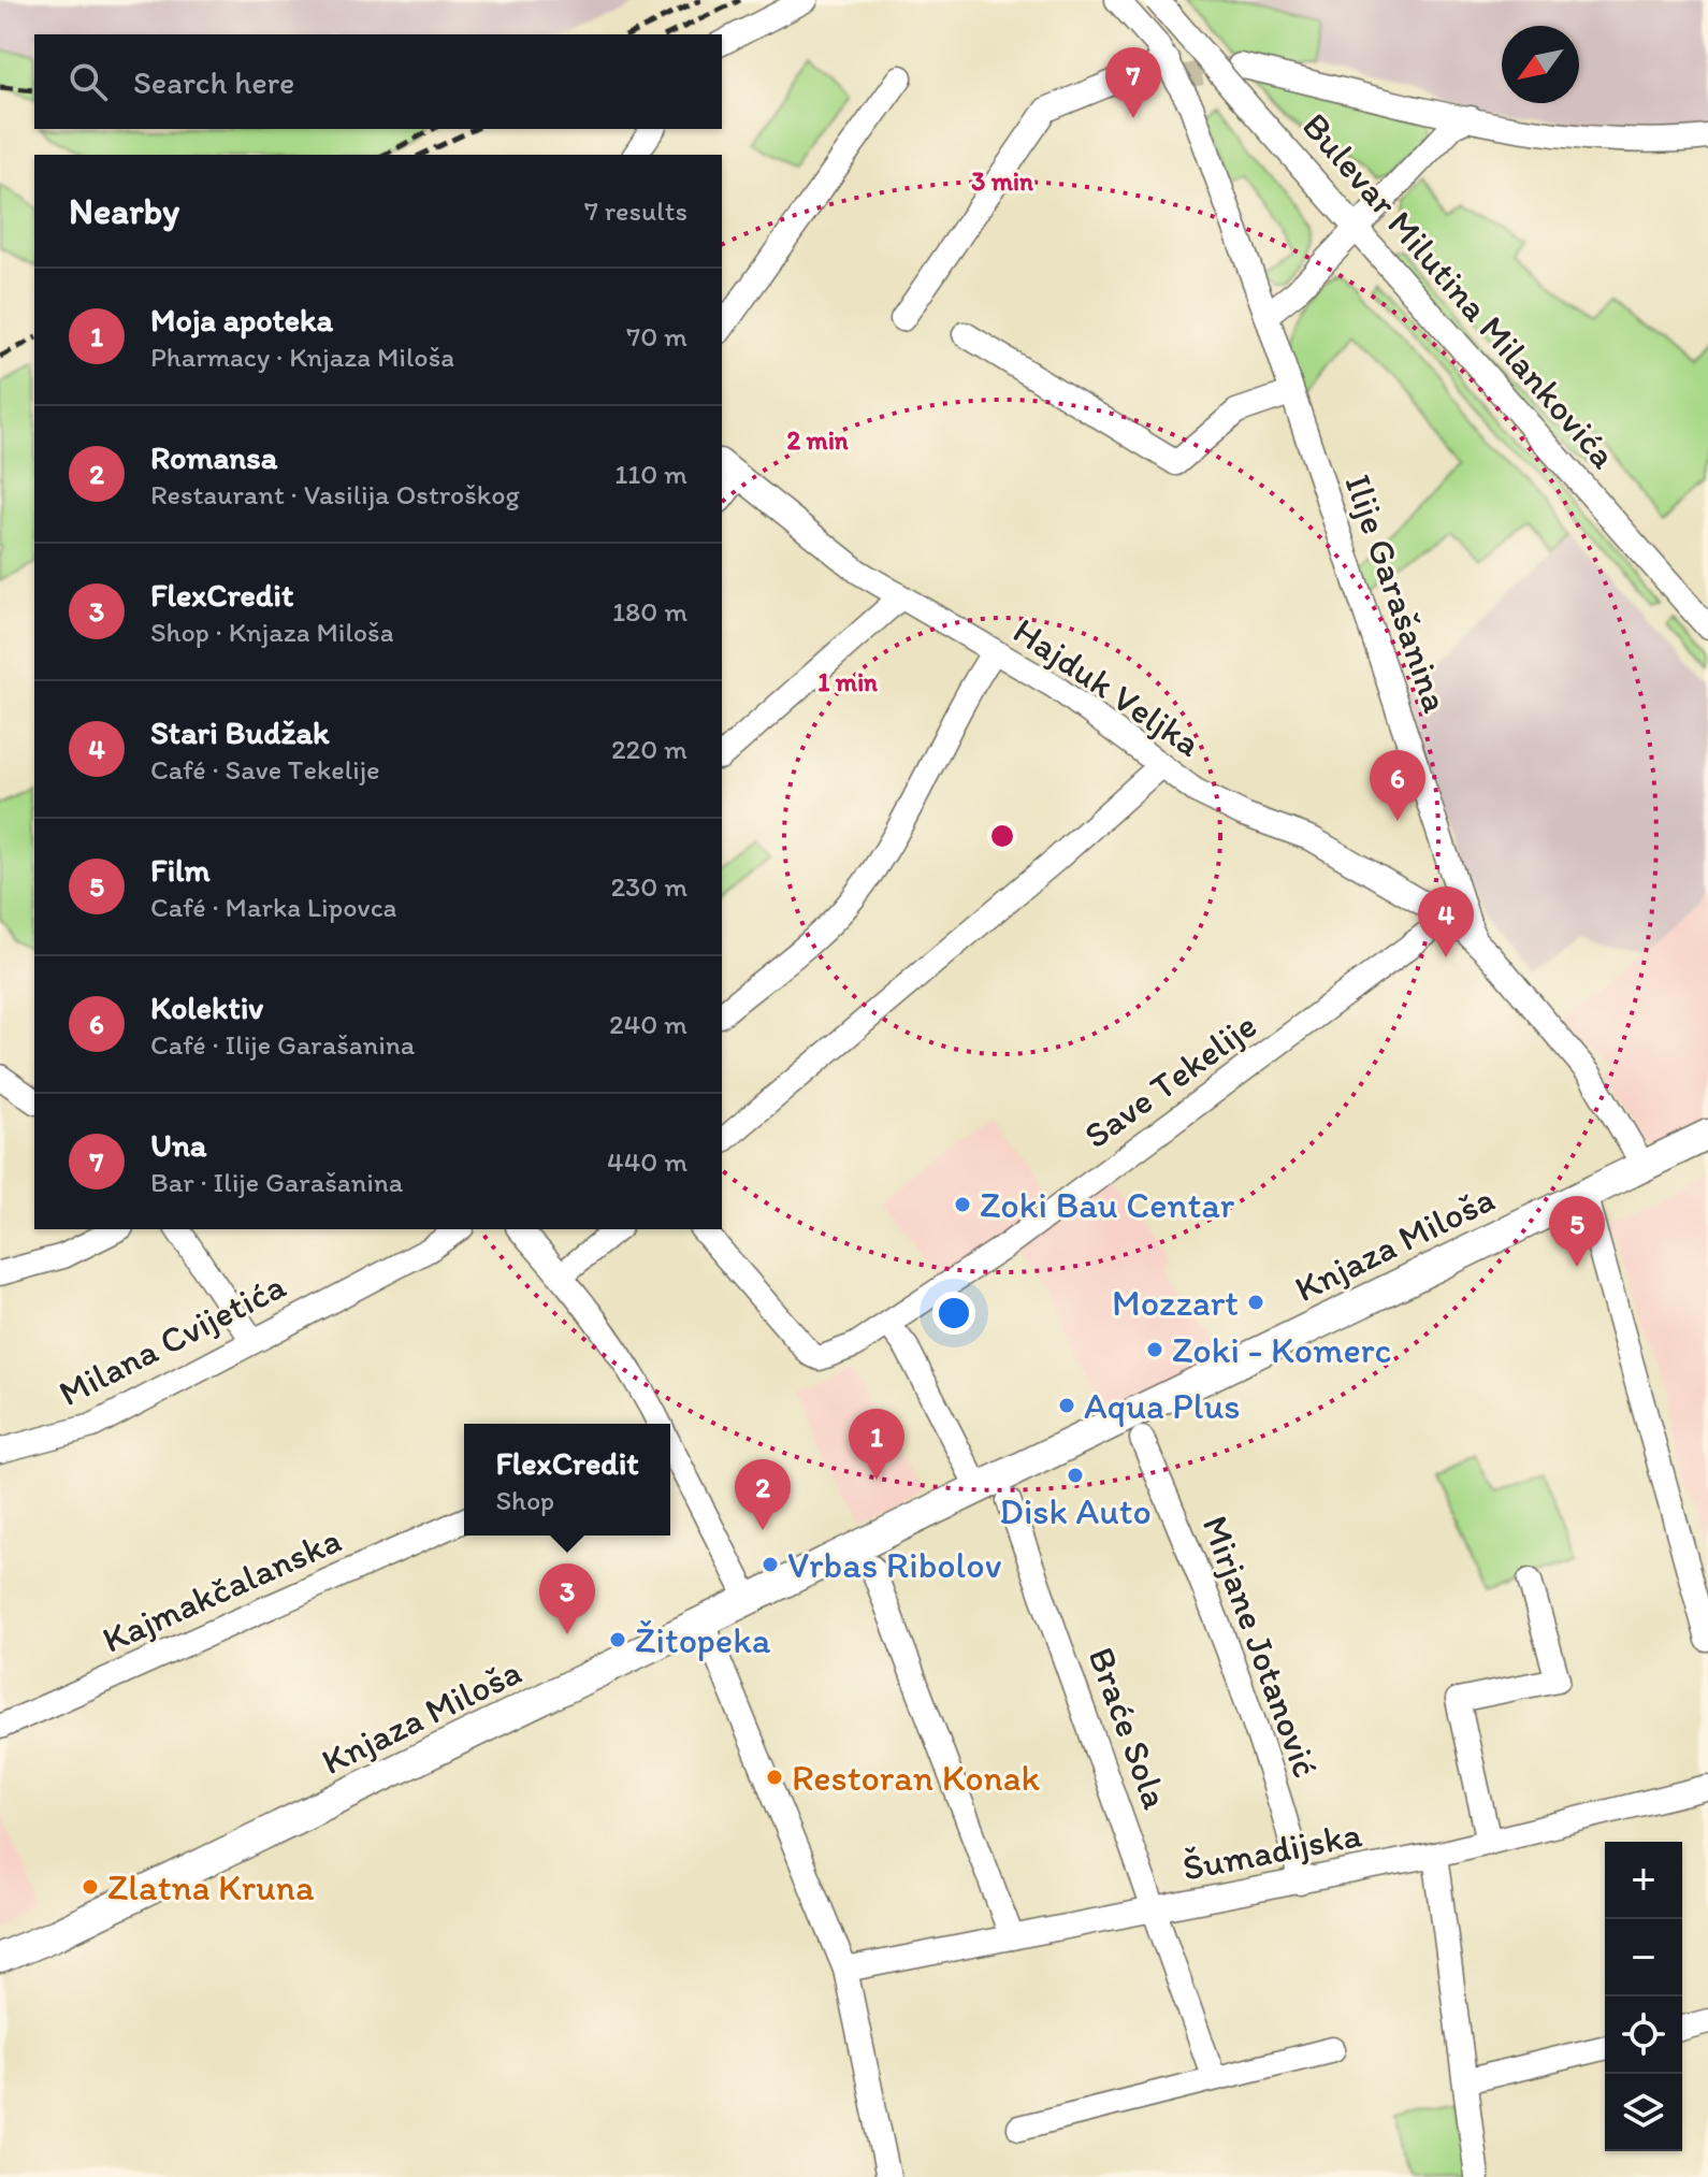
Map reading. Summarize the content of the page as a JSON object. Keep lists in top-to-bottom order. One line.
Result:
{"streets":{"main road":["Knjaza Miloša"],"street":["Bulevar Milutina Milankovića","Ilije Garašanina","Hajduk Veljka","Save Tekelije","Milana Cvijetića","Kajmakčalanska","Mirjane Jotanović","Braće Sola","Šumadijska"]},"crossings":[["Ilije Garašanina","Hajduk Veljka"],["Ilije Garašanina","Knjaza Miloša"],["Hajduk Veljka","Save Tekelije"],["Mirjane Jotanović","Šumadijska"],["Braće Sola","Šumadijska"]],"places":["Zoki Bau Centar","Mozzart","Zoki - Komerc","Aqua Plus","Disk Auto","Vrbas Ribolov","Žitopeka","Restoran Konak","Zlatna Kruna"],"north":"bottom left","page":{"search":"Search here","pins":["7","6","4","5","1","2","3"],"heading":["Nearby","7 results"],"list":[{"mark":"1","name":"Moja apoteka","note":"Pharmacy · Knjaza Miloša","value":"70 m"},{"mark":"2","name":"Romansa","note":"Restaurant · Vasilija Ostroškog","value":"110 m"},{"mark":"3","name":"FlexCredit","note":"Shop · Knjaza Miloša","value":"180 m"},{"mark":"4","name":"Stari Budžak","note":"Café · Save Tekelije","value":"220 m"},{"mark":"5","name":"Film","note":"Café · Marka Lipovca","value":"230 m"},{"mark":"6","name":"Kolektiv","note":"Café · Ilije Garašanina","value":"240 m"},{"mark":"7","name":"Una","note":"Bar · Ilije Garašanina","value":"440 m"}],"popup":["FlexCredit","Shop"],"map_buttons":["+","−"]},"rings":["3 min","2 min","1 min"]}
